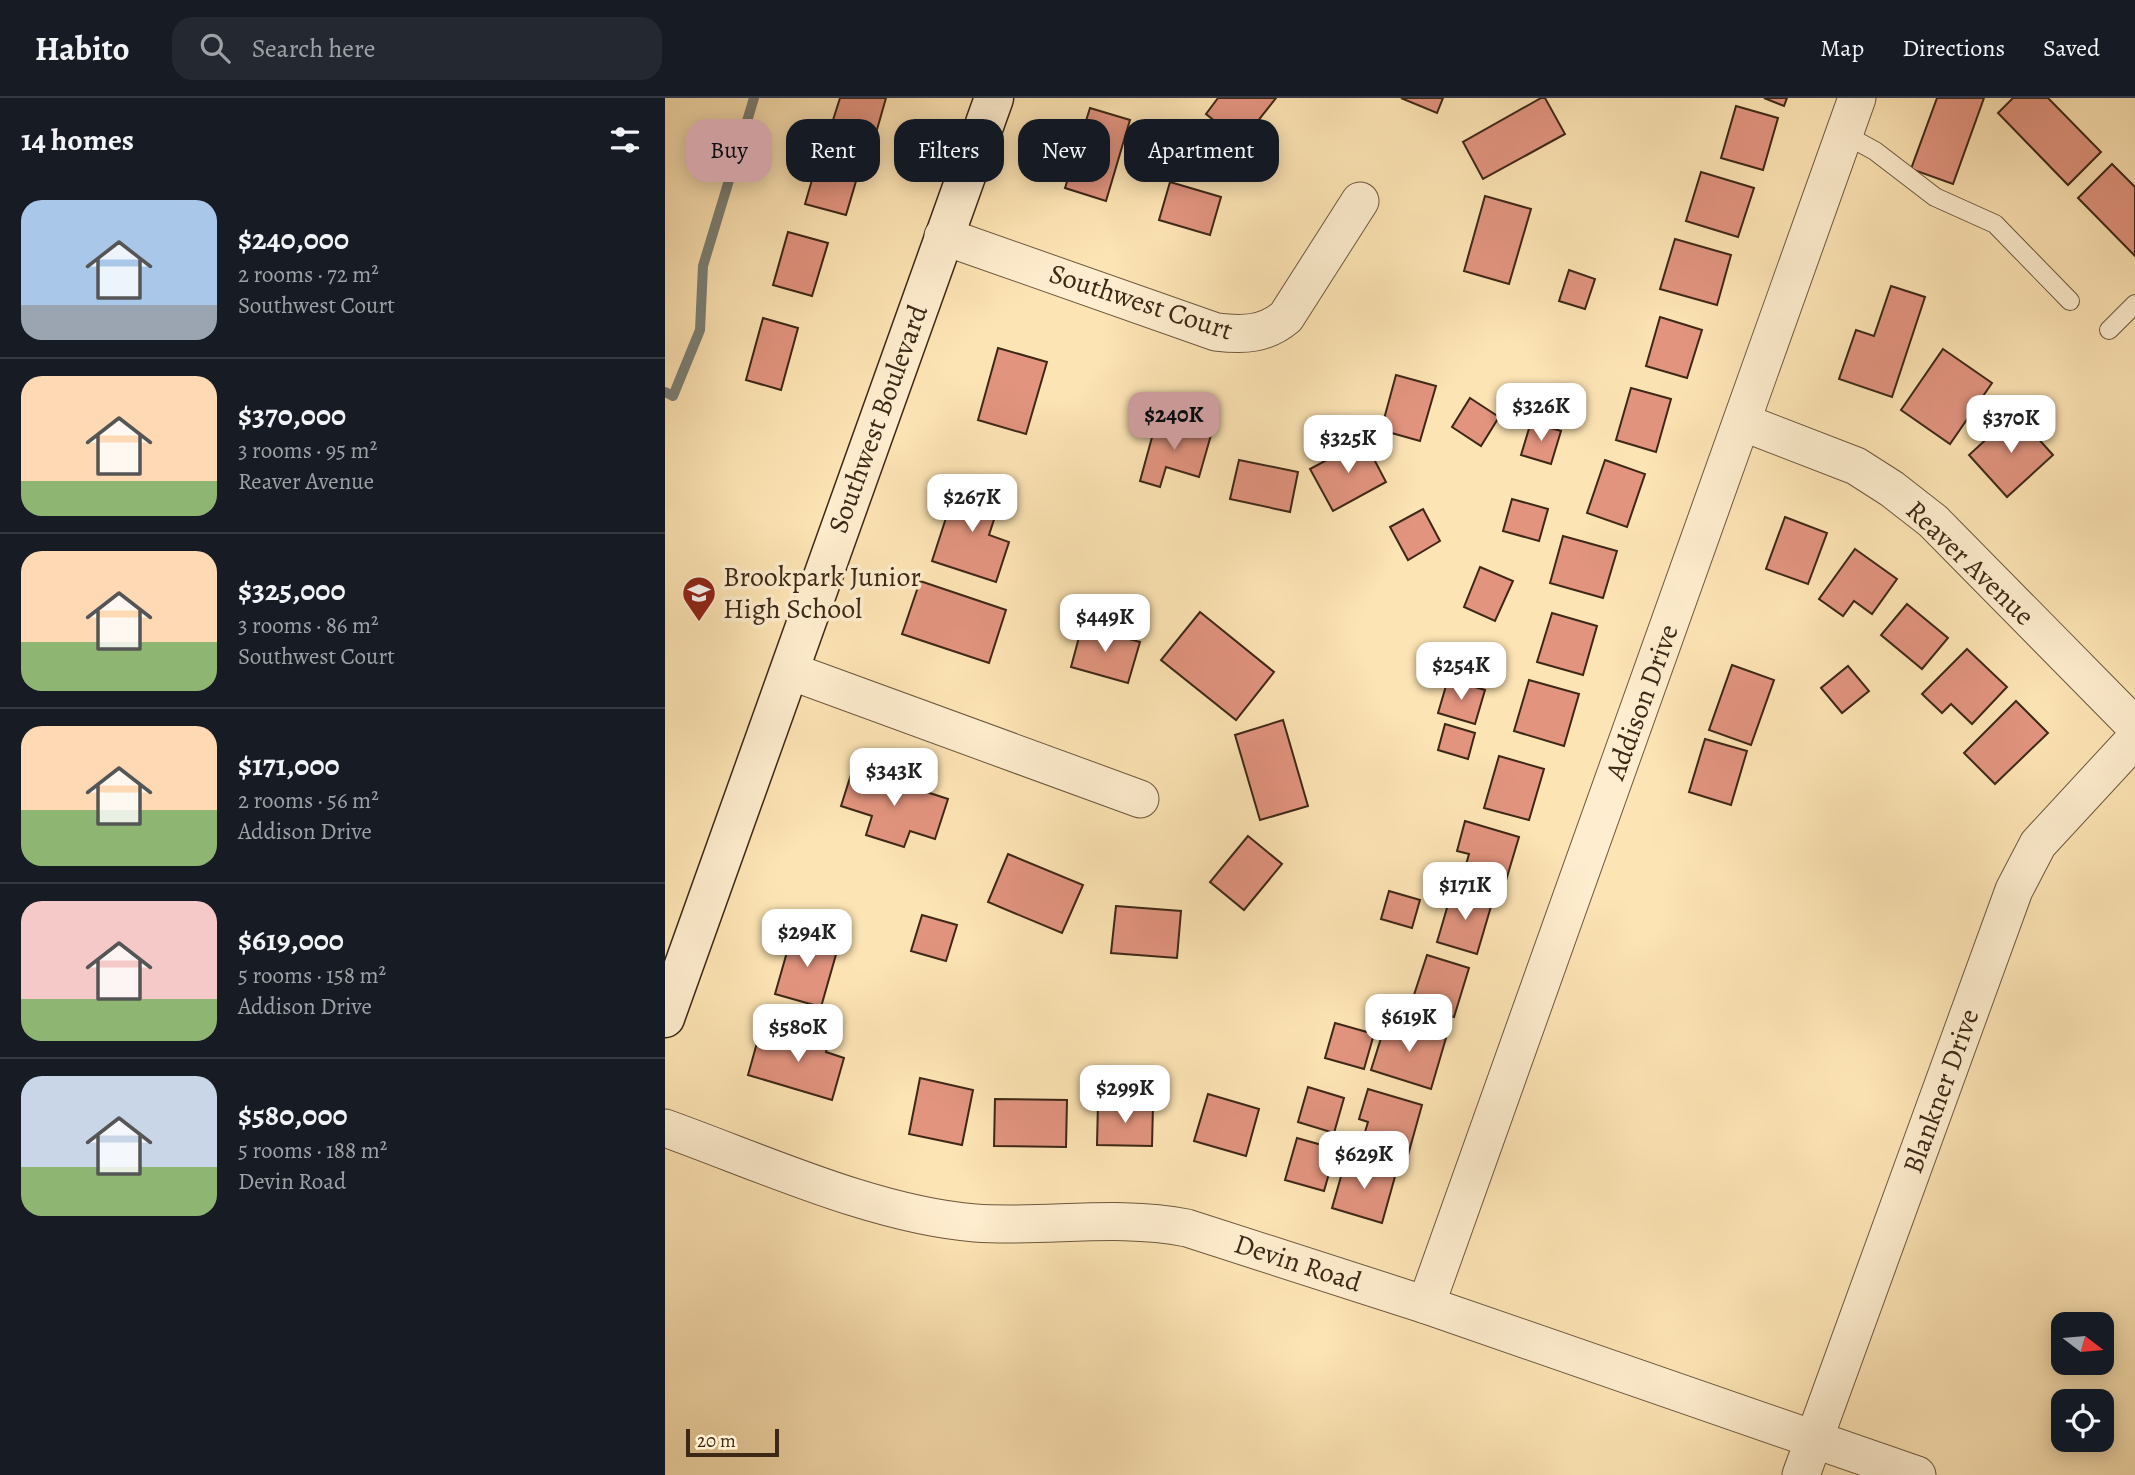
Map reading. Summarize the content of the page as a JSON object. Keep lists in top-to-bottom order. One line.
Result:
{"streets":{"street":["Southwest Court","Southwest Boulevard","Reaver Avenue","Addison Drive","Blankner Drive","Devin Road"]},"crossings":[["Southwest Court","Southwest Boulevard"],["Reaver Avenue","Addison Drive"],["Addison Drive","Devin Road"],["Blankner Drive","Devin Road"]],"places":{"school or university":["Brookpark Junior High School"]},"scale_bar":"20 m","north":"right","page":{"header":"Habito","search":"Search here","nav":["Map","Directions","Saved"],"heading":"14 homes","chip":["Buy","Rent","Filters","New","Apartment"],"list":[{"name":"$240,000","note":"2 rooms · 72 m² · Southwest Court"},{"name":"$370,000","note":"3 rooms · 95 m² · Reaver Avenue"},{"name":"$325,000","note":"3 rooms · 86 m² · Southwest Court"},{"name":"$171,000","note":"2 rooms · 56 m² · Addison Drive"},{"name":"$619,000","note":"5 rooms · 158 m² · Addison Drive"},{"name":"$580,000","note":"5 rooms · 188 m² · Devin Road"}],"price":["$326K","$240K","$370K","$325K","$267K","$449K","$254K","$343K","$171K","$294K","$619K","$580K","$299K","$629K"],"scale":"20 m"}}
